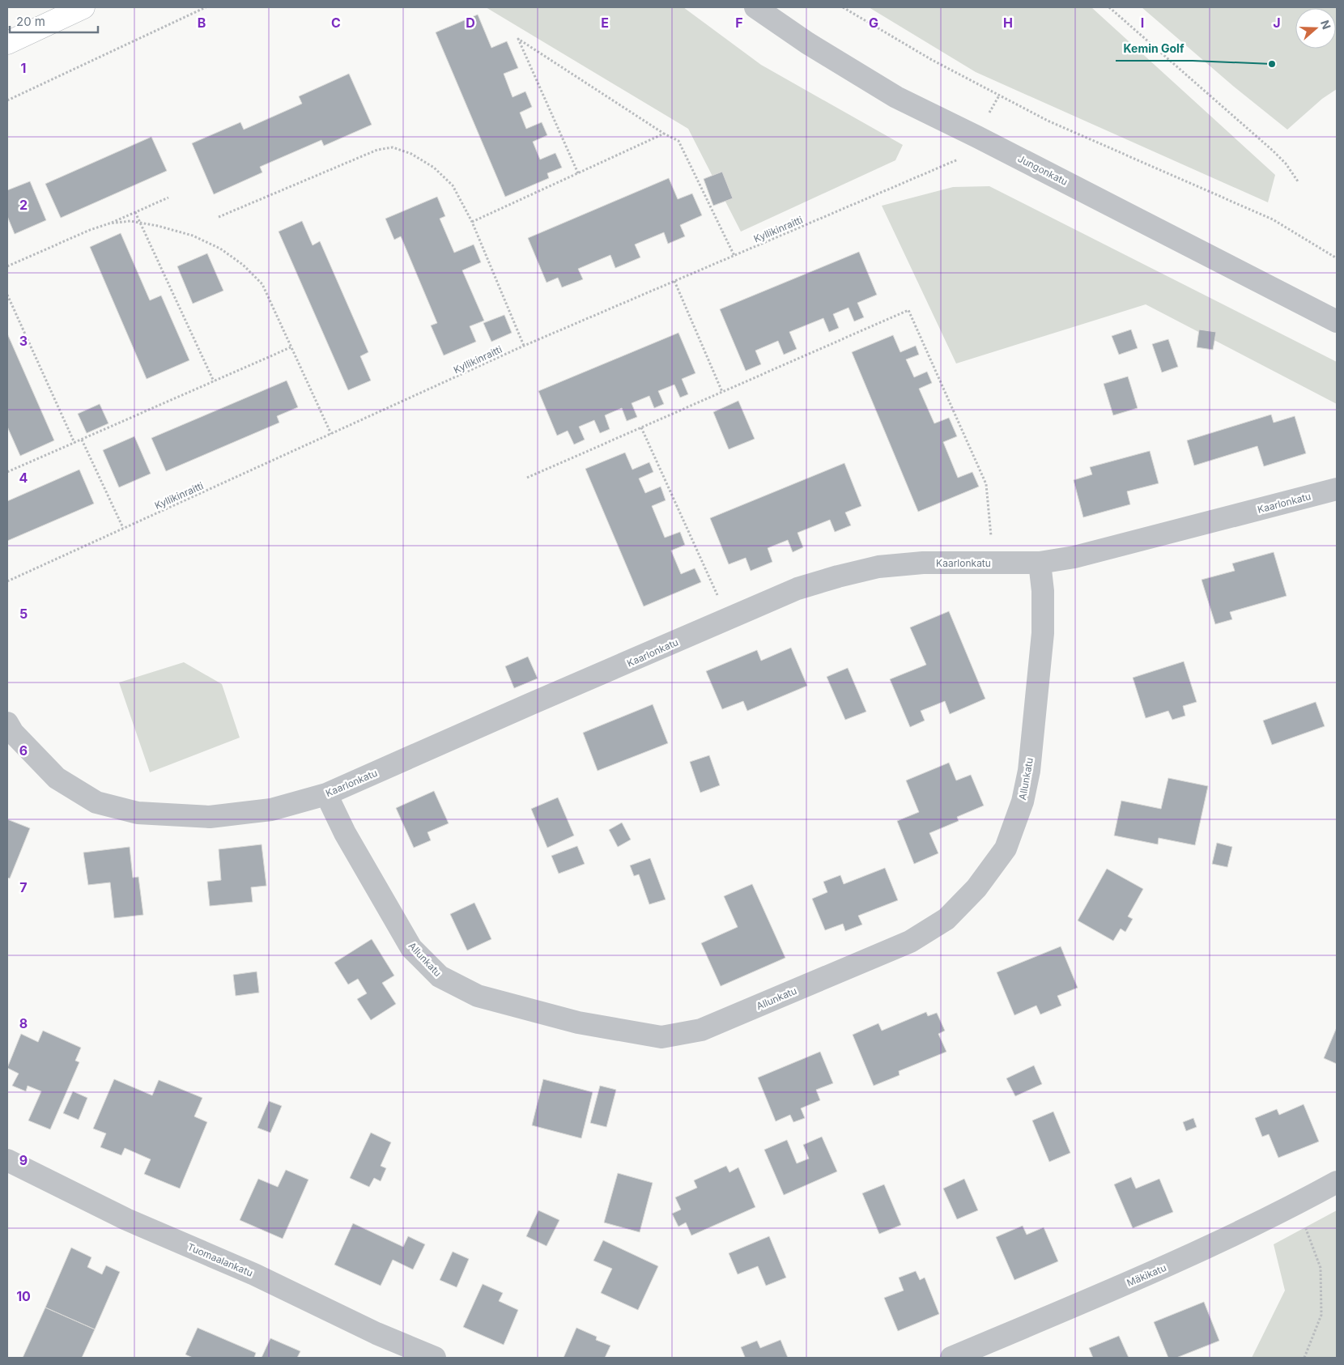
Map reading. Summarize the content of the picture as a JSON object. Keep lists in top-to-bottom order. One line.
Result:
{"streets":{"street":["Jungonkatu","Kaarlonkatu","Allunkatu","Tuomaalankatu","Mäkikatu"],"path":["Kyllikinraitti"]},"crossings":[["Kaarlonkatu","Allunkatu"]],"places":["Kemin Golf"],"scale_bar":"20 m","north":"right","grid":{"columns":["B","C","D","E","F","G","H","I","J"],"rows":["1","2","3","4","5","6","7","8","9","10"]}}
